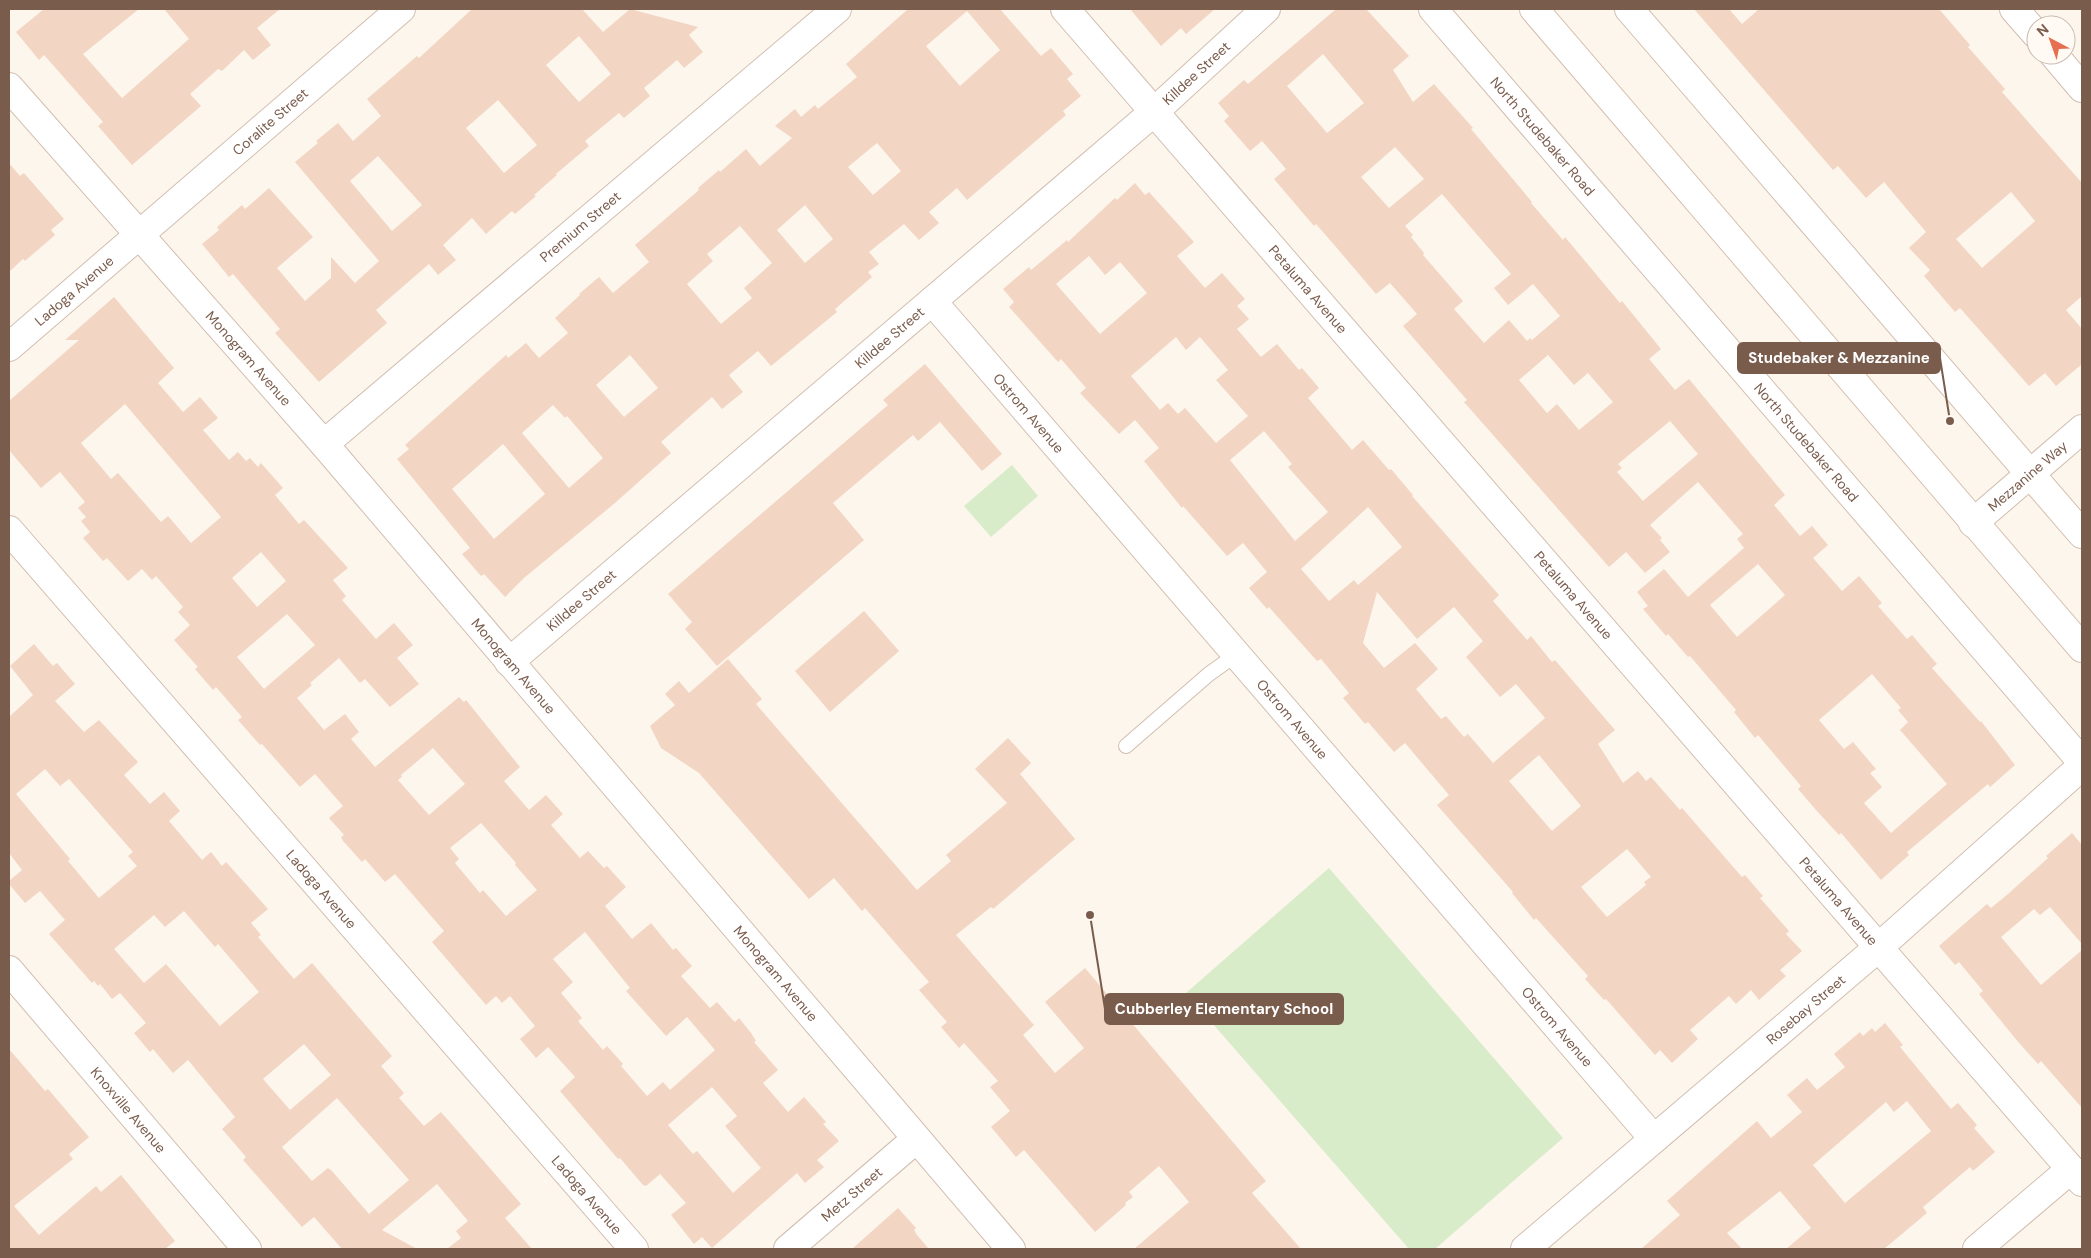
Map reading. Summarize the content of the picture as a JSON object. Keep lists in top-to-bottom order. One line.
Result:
{"streets":{"street":["Killdee Street","Coralite Street","North Studebaker Road","Premium Street","Petaluma Avenue","Ladoga Avenue","Monogram Avenue","Ostrom Avenue","Mezzanine Way","Rosebay Street","Knoxville Avenue","Metz Street"]},"crossings":[["Killdee Street","Petaluma Avenue"],["Killdee Street","Monogram Avenue"],["Killdee Street","Ostrom Avenue"],["Coralite Street","Ladoga Avenue"],["Coralite Street","Monogram Avenue"],["Premium Street","Monogram Avenue"],["Petaluma Avenue","Rosebay Street"],["Ladoga Avenue","Monogram Avenue"],["Monogram Avenue","Metz Street"],["Ostrom Avenue","Rosebay Street"]],"places":["Studebaker & Mezzanine","Cubberley Elementary School"],"north":"top left"}
